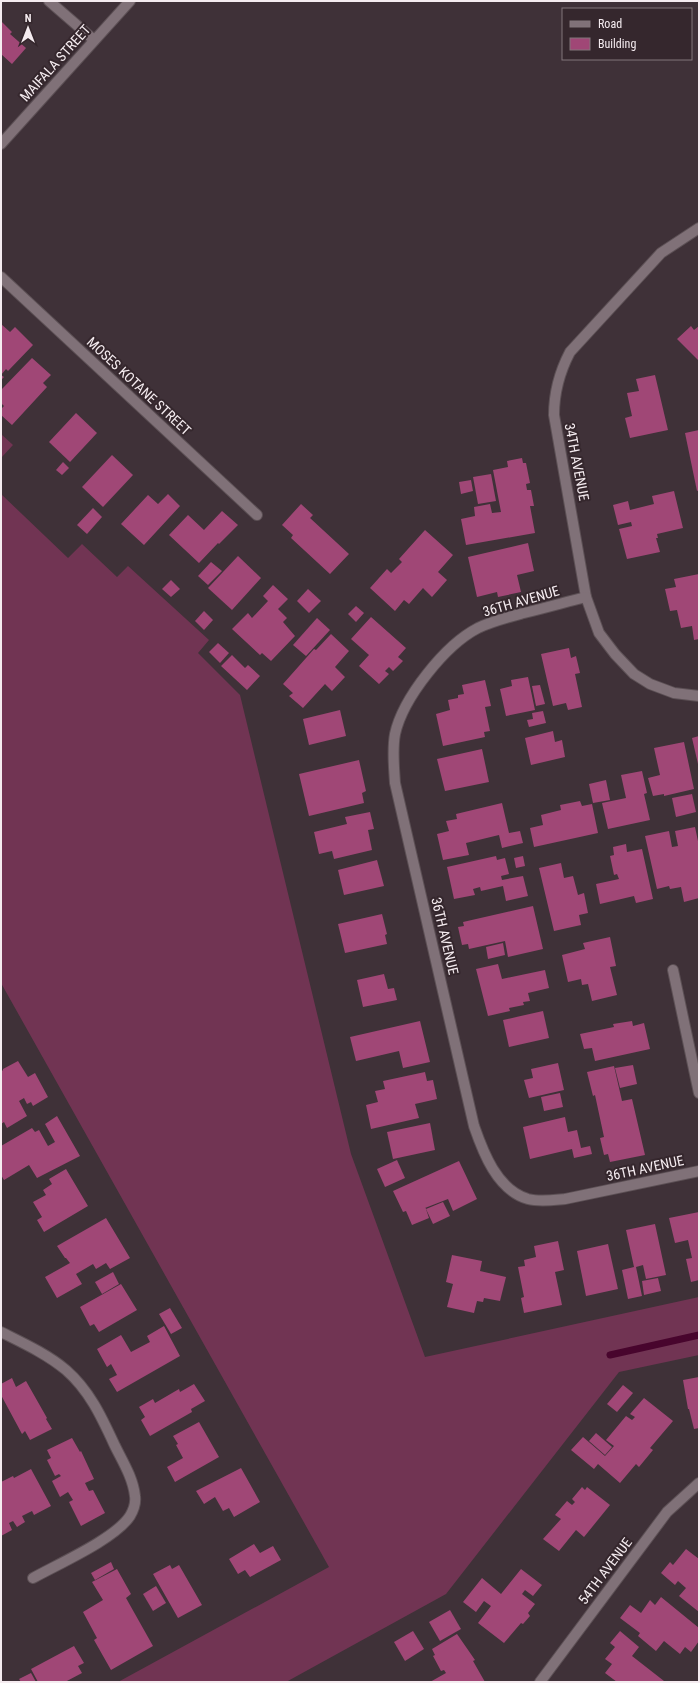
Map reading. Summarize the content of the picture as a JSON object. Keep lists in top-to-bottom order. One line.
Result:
{"streets":{"street":["MAIFALA STREET","MOSES KOTANE STREET","34TH AVENUE","36TH AVENUE","54TH AVENUE"]},"crossings":[["34TH AVENUE","36TH AVENUE"]],"legend":["Road","Building"],"north":"top"}
